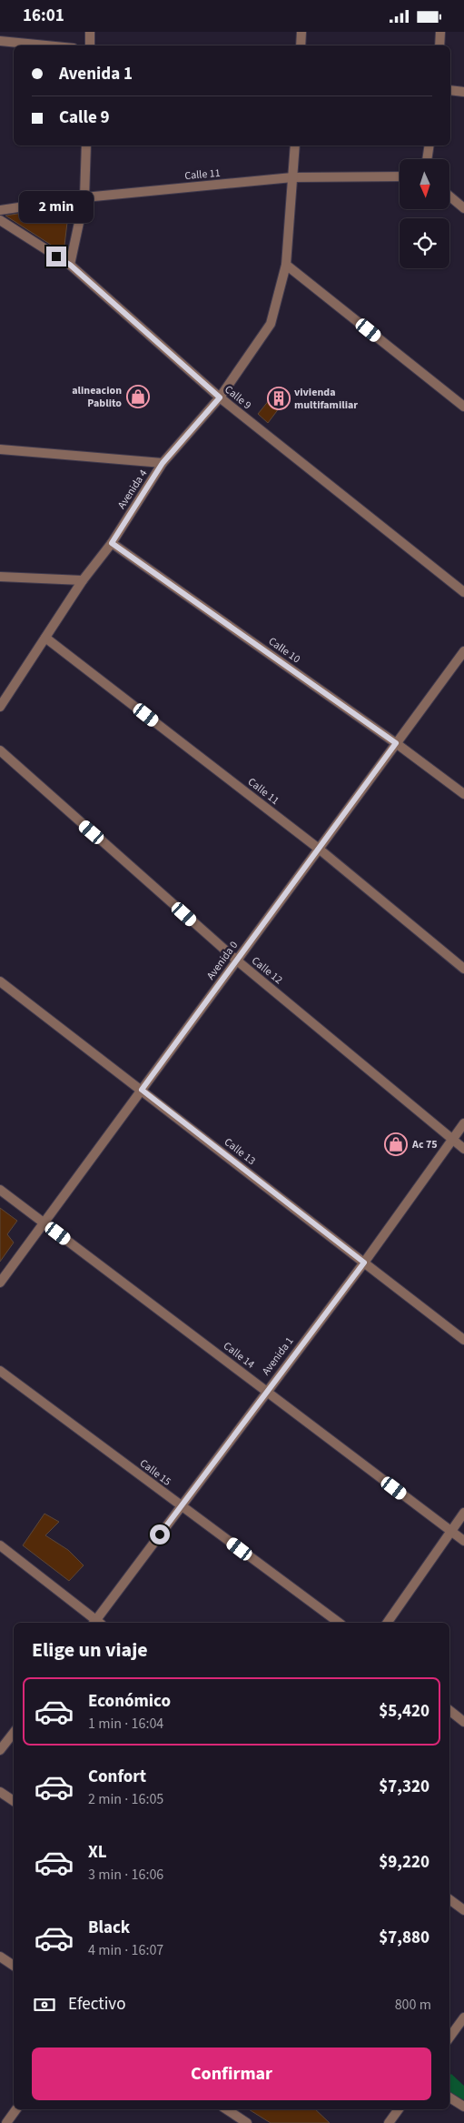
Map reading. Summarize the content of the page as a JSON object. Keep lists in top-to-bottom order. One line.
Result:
{"streets":{"street":["Calle 11","Calle 9","Avenida 4","Calle 10","Avenida 0","Calle 12","Calle 13","Calle 14","Avenida 1","Calle 15"]},"crossings":[["Calle 11","Avenida 4"],["Calle 11","Avenida 0"],["Calle 9","Avenida 4"],["Avenida 4","Calle 10"],["Calle 10","Avenida 0"],["Avenida 0","Calle 12"],["Avenida 0","Calle 13"],["Avenida 0","Calle 14"],["Calle 12","Avenida 1"],["Calle 13","Avenida 1"],["Calle 14","Avenida 1"],["Avenida 1","Calle 15"]],"places":{"shop":["alineacion Pablito","Ac 75"],"building":["vivienda multifamiliar"]},"north":"bottom","page":{"status":"16:01","banner":["Avenida 1","Calle 9"],"bubble":"2 min","heading":"Elige un viaje","list":[{"name":"Económico","note":"1 min · 16:04","value":"$5,420"},{"name":"Confort","note":"2 min · 16:05","value":"$7,320"},{"name":"XL","note":"3 min · 16:06","value":"$9,220"},{"name":"Black","note":"4 min · 16:07","value":"$7,880"}],"pay":["Efectivo","800 m"],"buttons":"Confirmar"}}
